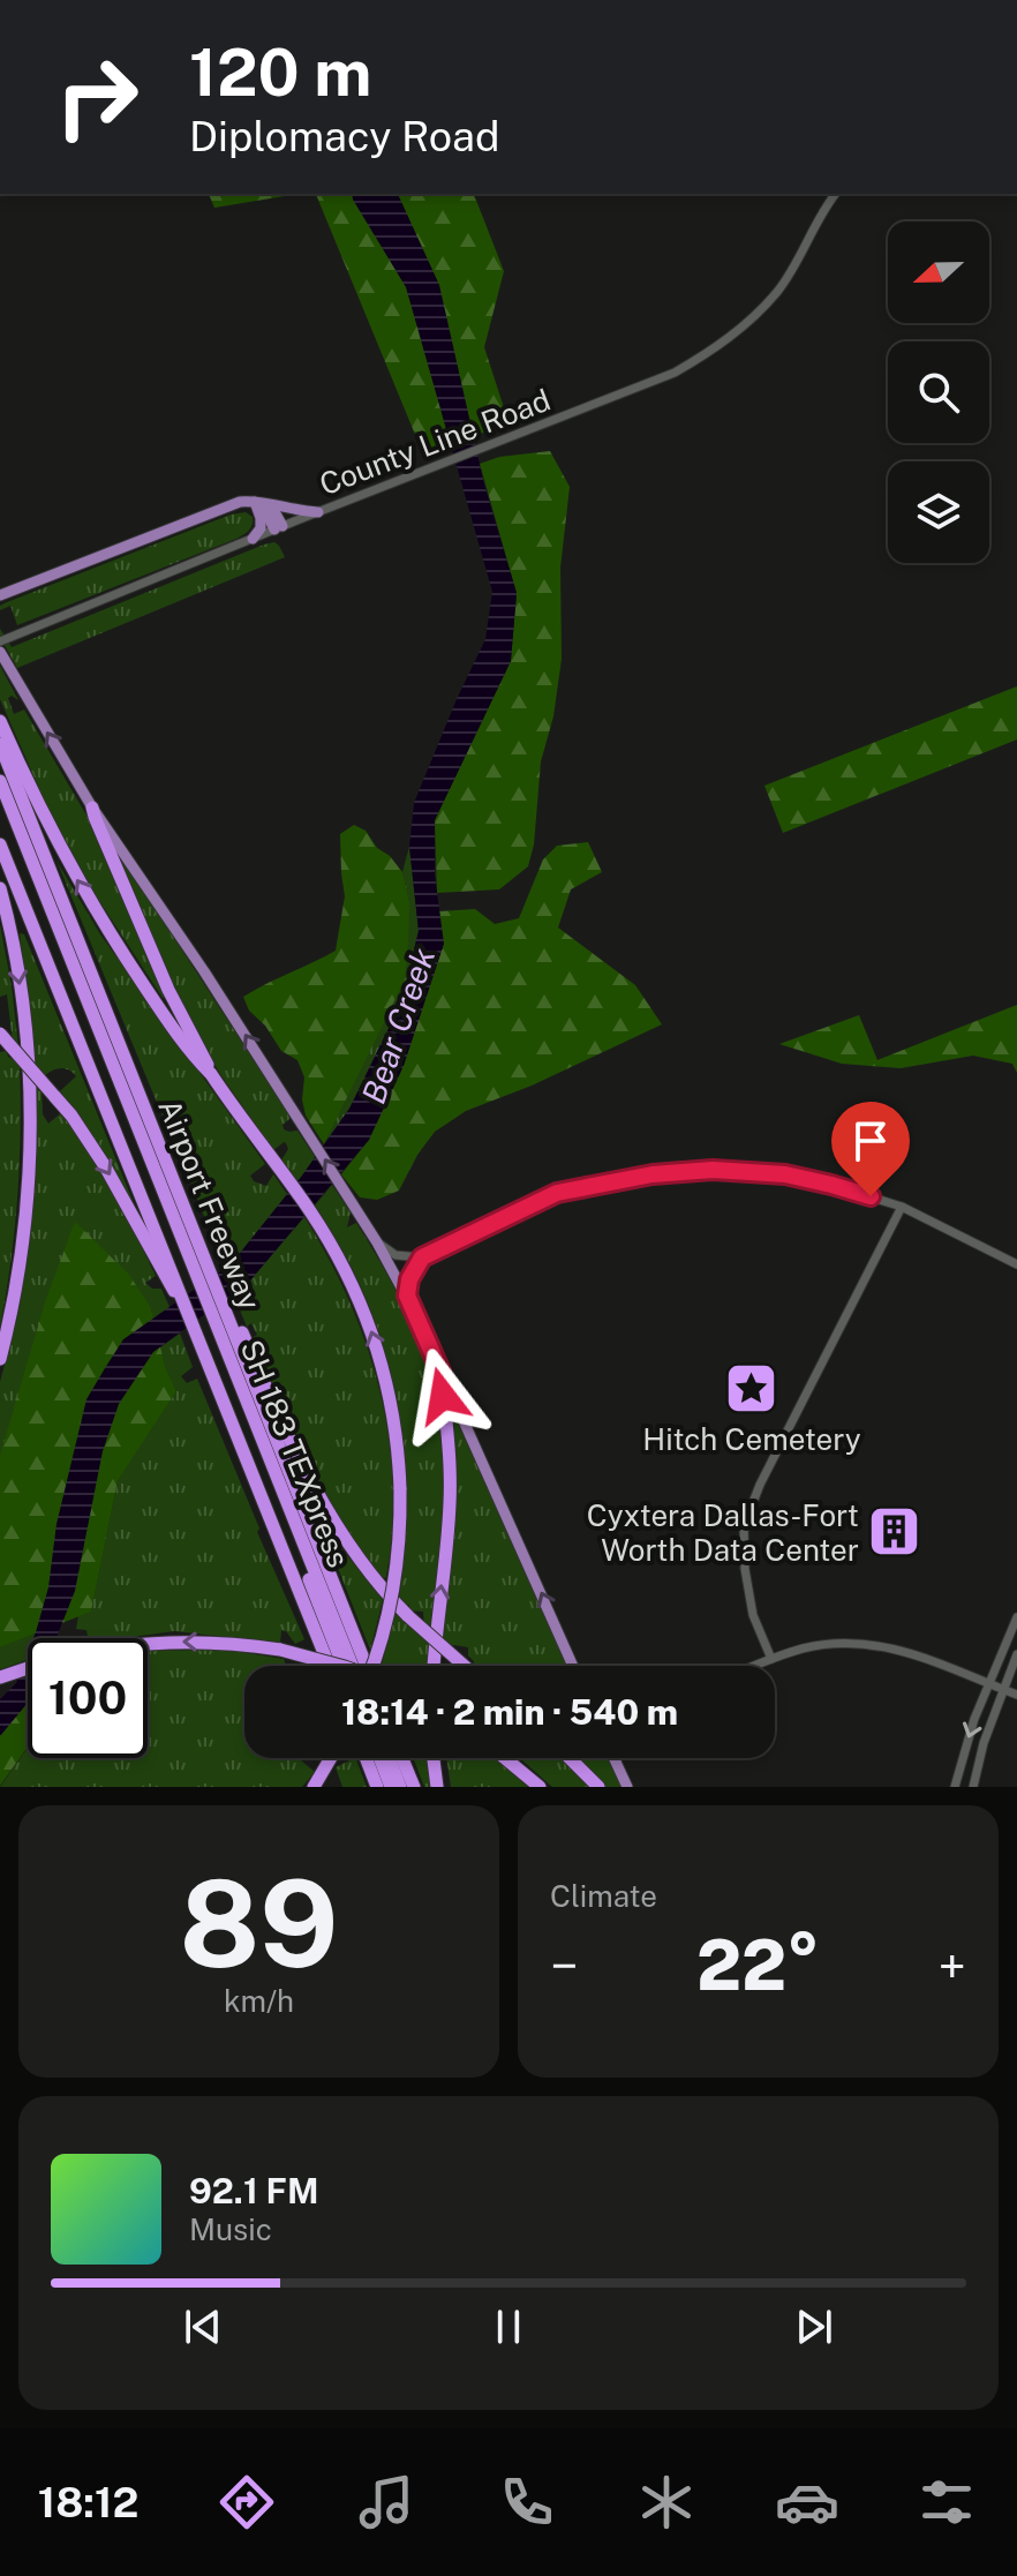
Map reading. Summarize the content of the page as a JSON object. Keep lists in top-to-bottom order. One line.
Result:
{"streets":{"highway":["Airport Freeway","SH 183 TEXpress"],"street":["County Line Road"]},"crossings":[["Airport Freeway","SH 183 TEXpress"]],"water":["Bear Creek"],"places":{"place":["Hitch Cemetery"],"building":["Cyxtera Dallas-Fort Worth Data Center"]},"north":"left","page":{"turn":["120 m","Diplomacy Road"],"limit":"100","trip":"18:14 · 2 min · 540 m","tile":[["89","km/h"],"Climate"],"heat":["−","22°","+"],"song":["92.1 FM","Music"],"tabs":"18:12"}}
